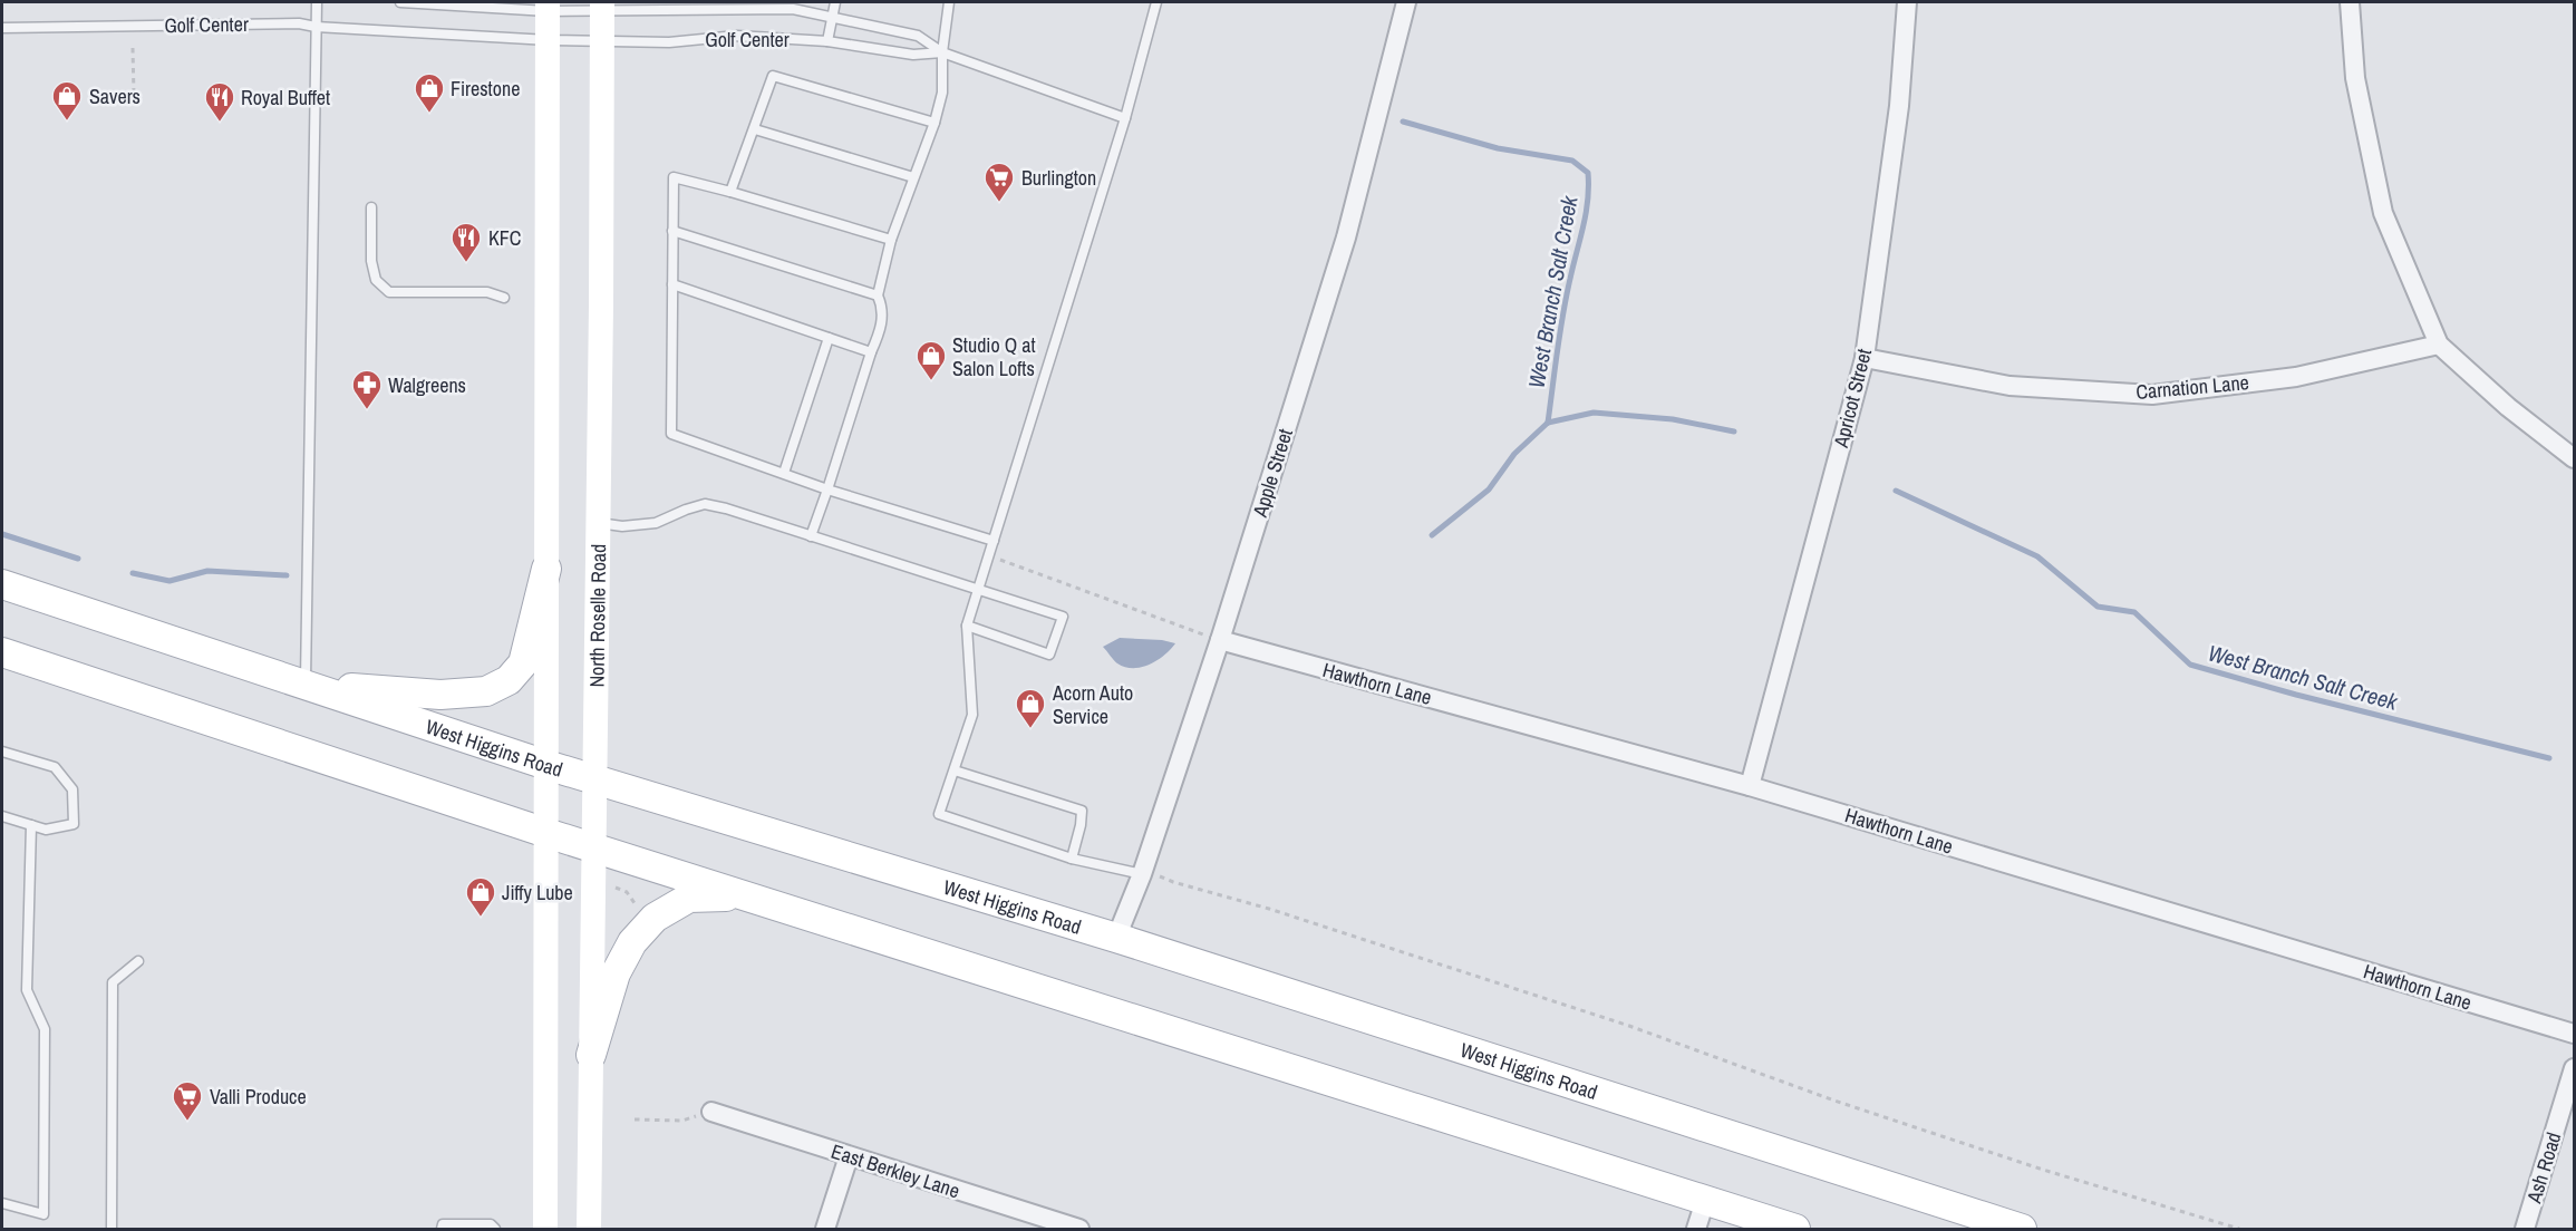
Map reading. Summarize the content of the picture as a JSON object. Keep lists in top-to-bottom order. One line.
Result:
{"streets":{"main road":["North Roselle Road","West Higgins Road"],"street":["Carnation Lane","Apricot Street","Apple Street","Hawthorn Lane","Ash Road","East Berkley Lane"],"lane":["Golf Center"]},"crossings":[["Golf Center","North Roselle Road"],["Carnation Lane","Apricot Street"],["Apricot Street","Hawthorn Lane"],["Apple Street","Hawthorn Lane"],["Apple Street","West Higgins Road"],["North Roselle Road","West Higgins Road"]],"water":["West Branch Salt Creek"],"places":{"shop":["Firestone","Savers","Studio Q at Salon Lofts","Acorn Auto Service","Jiffy Lube"],"restaurant":["Royal Buffet","KFC"],"supermarket":["Burlington","Valli Produce"],"pharmacy":["Walgreens"]}}
